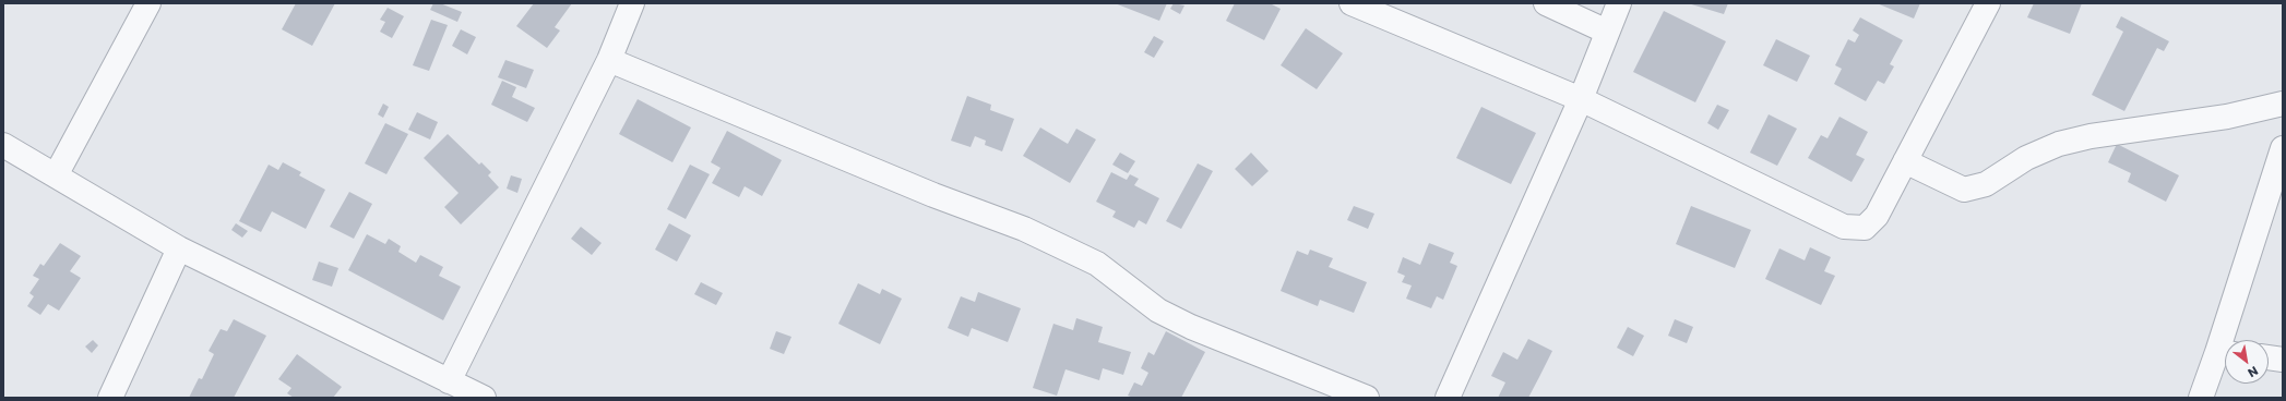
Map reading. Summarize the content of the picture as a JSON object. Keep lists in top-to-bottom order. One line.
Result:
{"north":"bottom right"}
